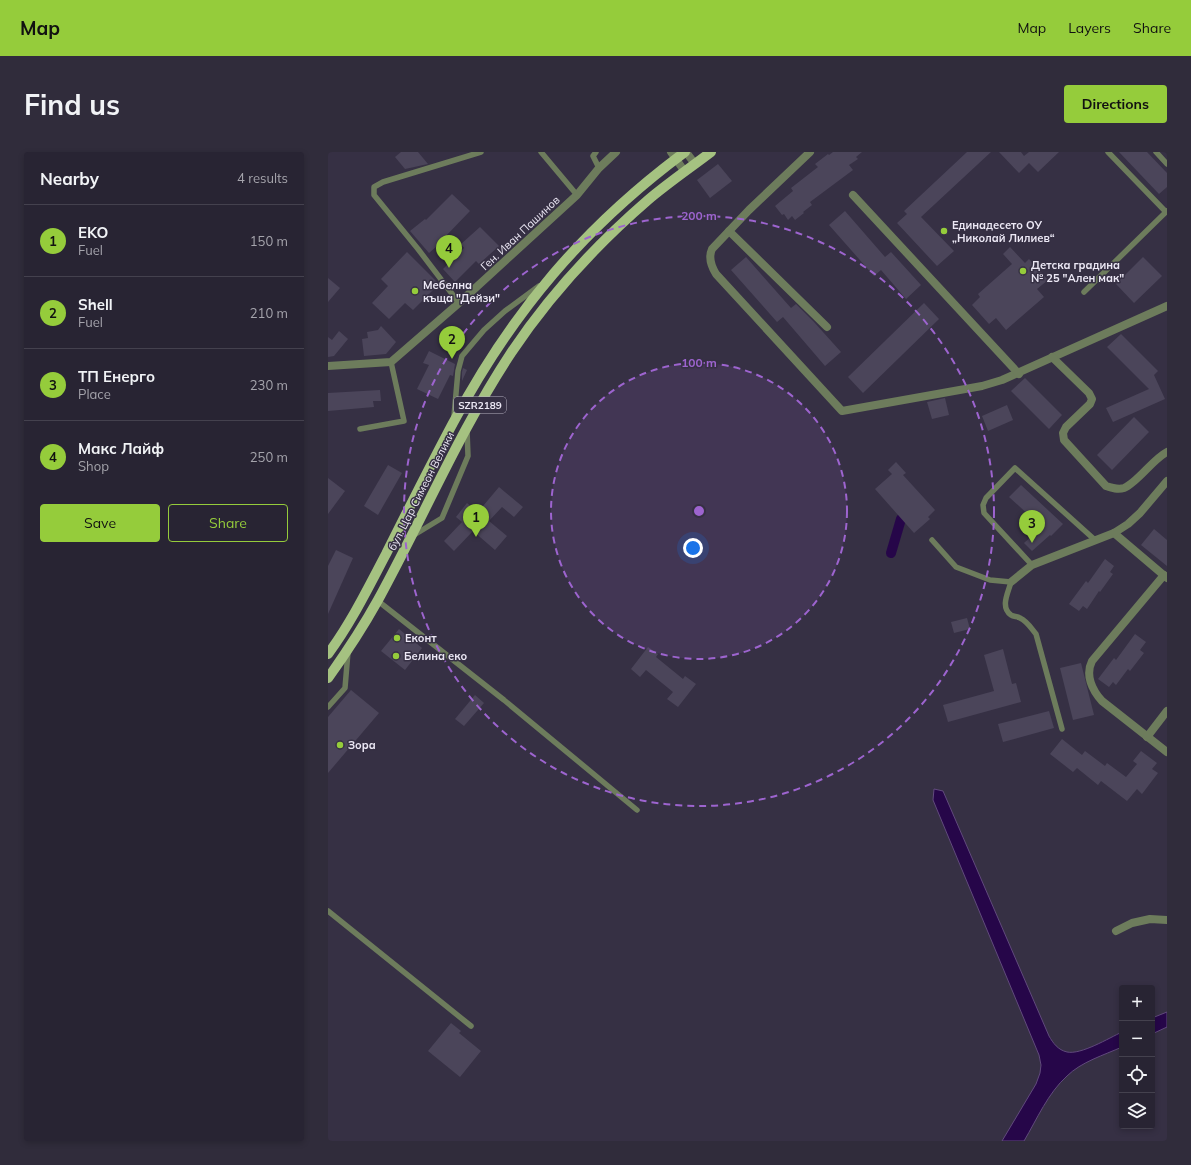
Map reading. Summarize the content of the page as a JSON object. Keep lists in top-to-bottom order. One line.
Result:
{"streets":{"main road":["SZR2189","бул. Цар Симеон Велики"],"street":["Ген. Иван Пашинов"]},"places":["Единадесето ОУ „Николай Лилиев“","Детска градина № 25 \"Ален мак\"","Мебелна къща \"Дейзи\"","Еконт","Белина еко","Зора"],"page":{"header":"Map","nav":["Map","Layers","Share"],"buttons":["Directions",["Save","Share"]],"title":"Find us","heading":["Nearby","4 results"],"list":[{"mark":"1","name":"EKO","note":"Fuel","value":"150 m"},{"mark":"2","name":"Shell","note":"Fuel","value":"210 m"},{"mark":"3","name":"ТП Енерго","note":"Place","value":"230 m"},{"mark":"4","name":"Макс Лайф","note":"Shop","value":"250 m"}],"pins":["4","2","1","3"],"map_buttons":["+","−"]},"rings":["200 m","100 m"]}
